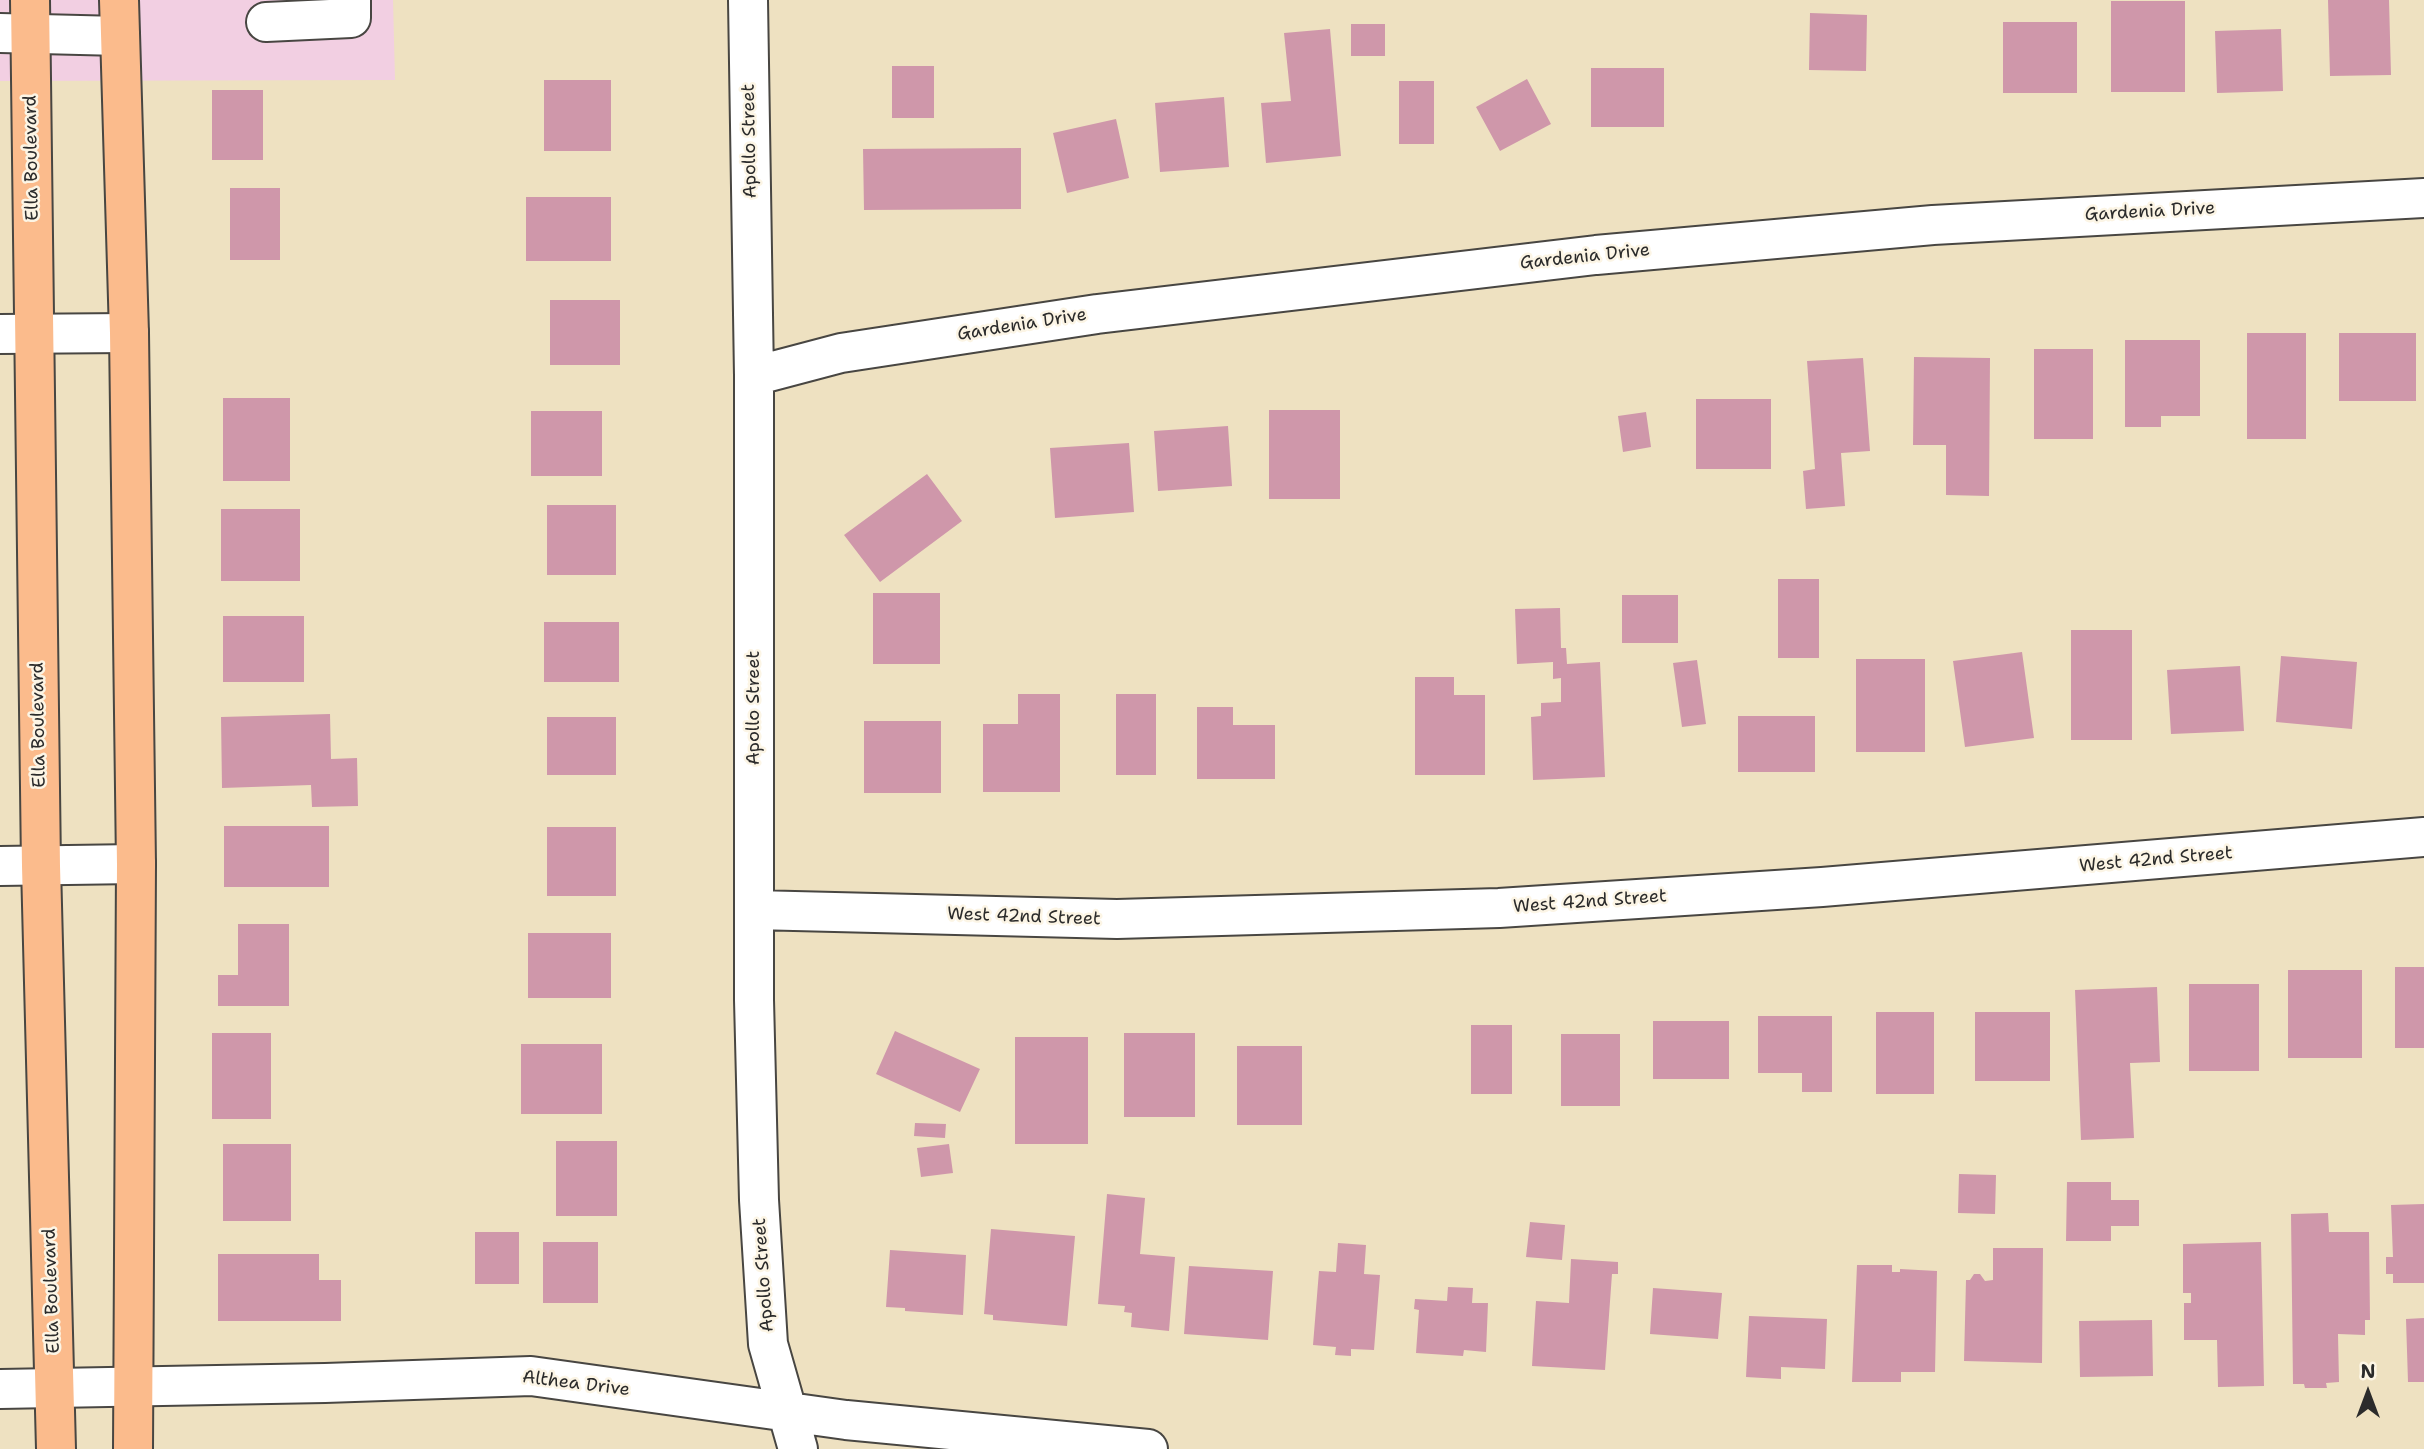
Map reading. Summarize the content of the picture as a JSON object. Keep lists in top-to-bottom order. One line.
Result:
{"streets":{"main road":["Ella Boulevard"],"street":["Apollo Street","Gardenia Drive","West 42nd Street","Althea Drive"]},"crossings":[["Apollo Street","Gardenia Drive"],["Apollo Street","West 42nd Street"],["Apollo Street","Althea Drive"],["Ella Boulevard","Althea Drive"]],"north":"top"}
